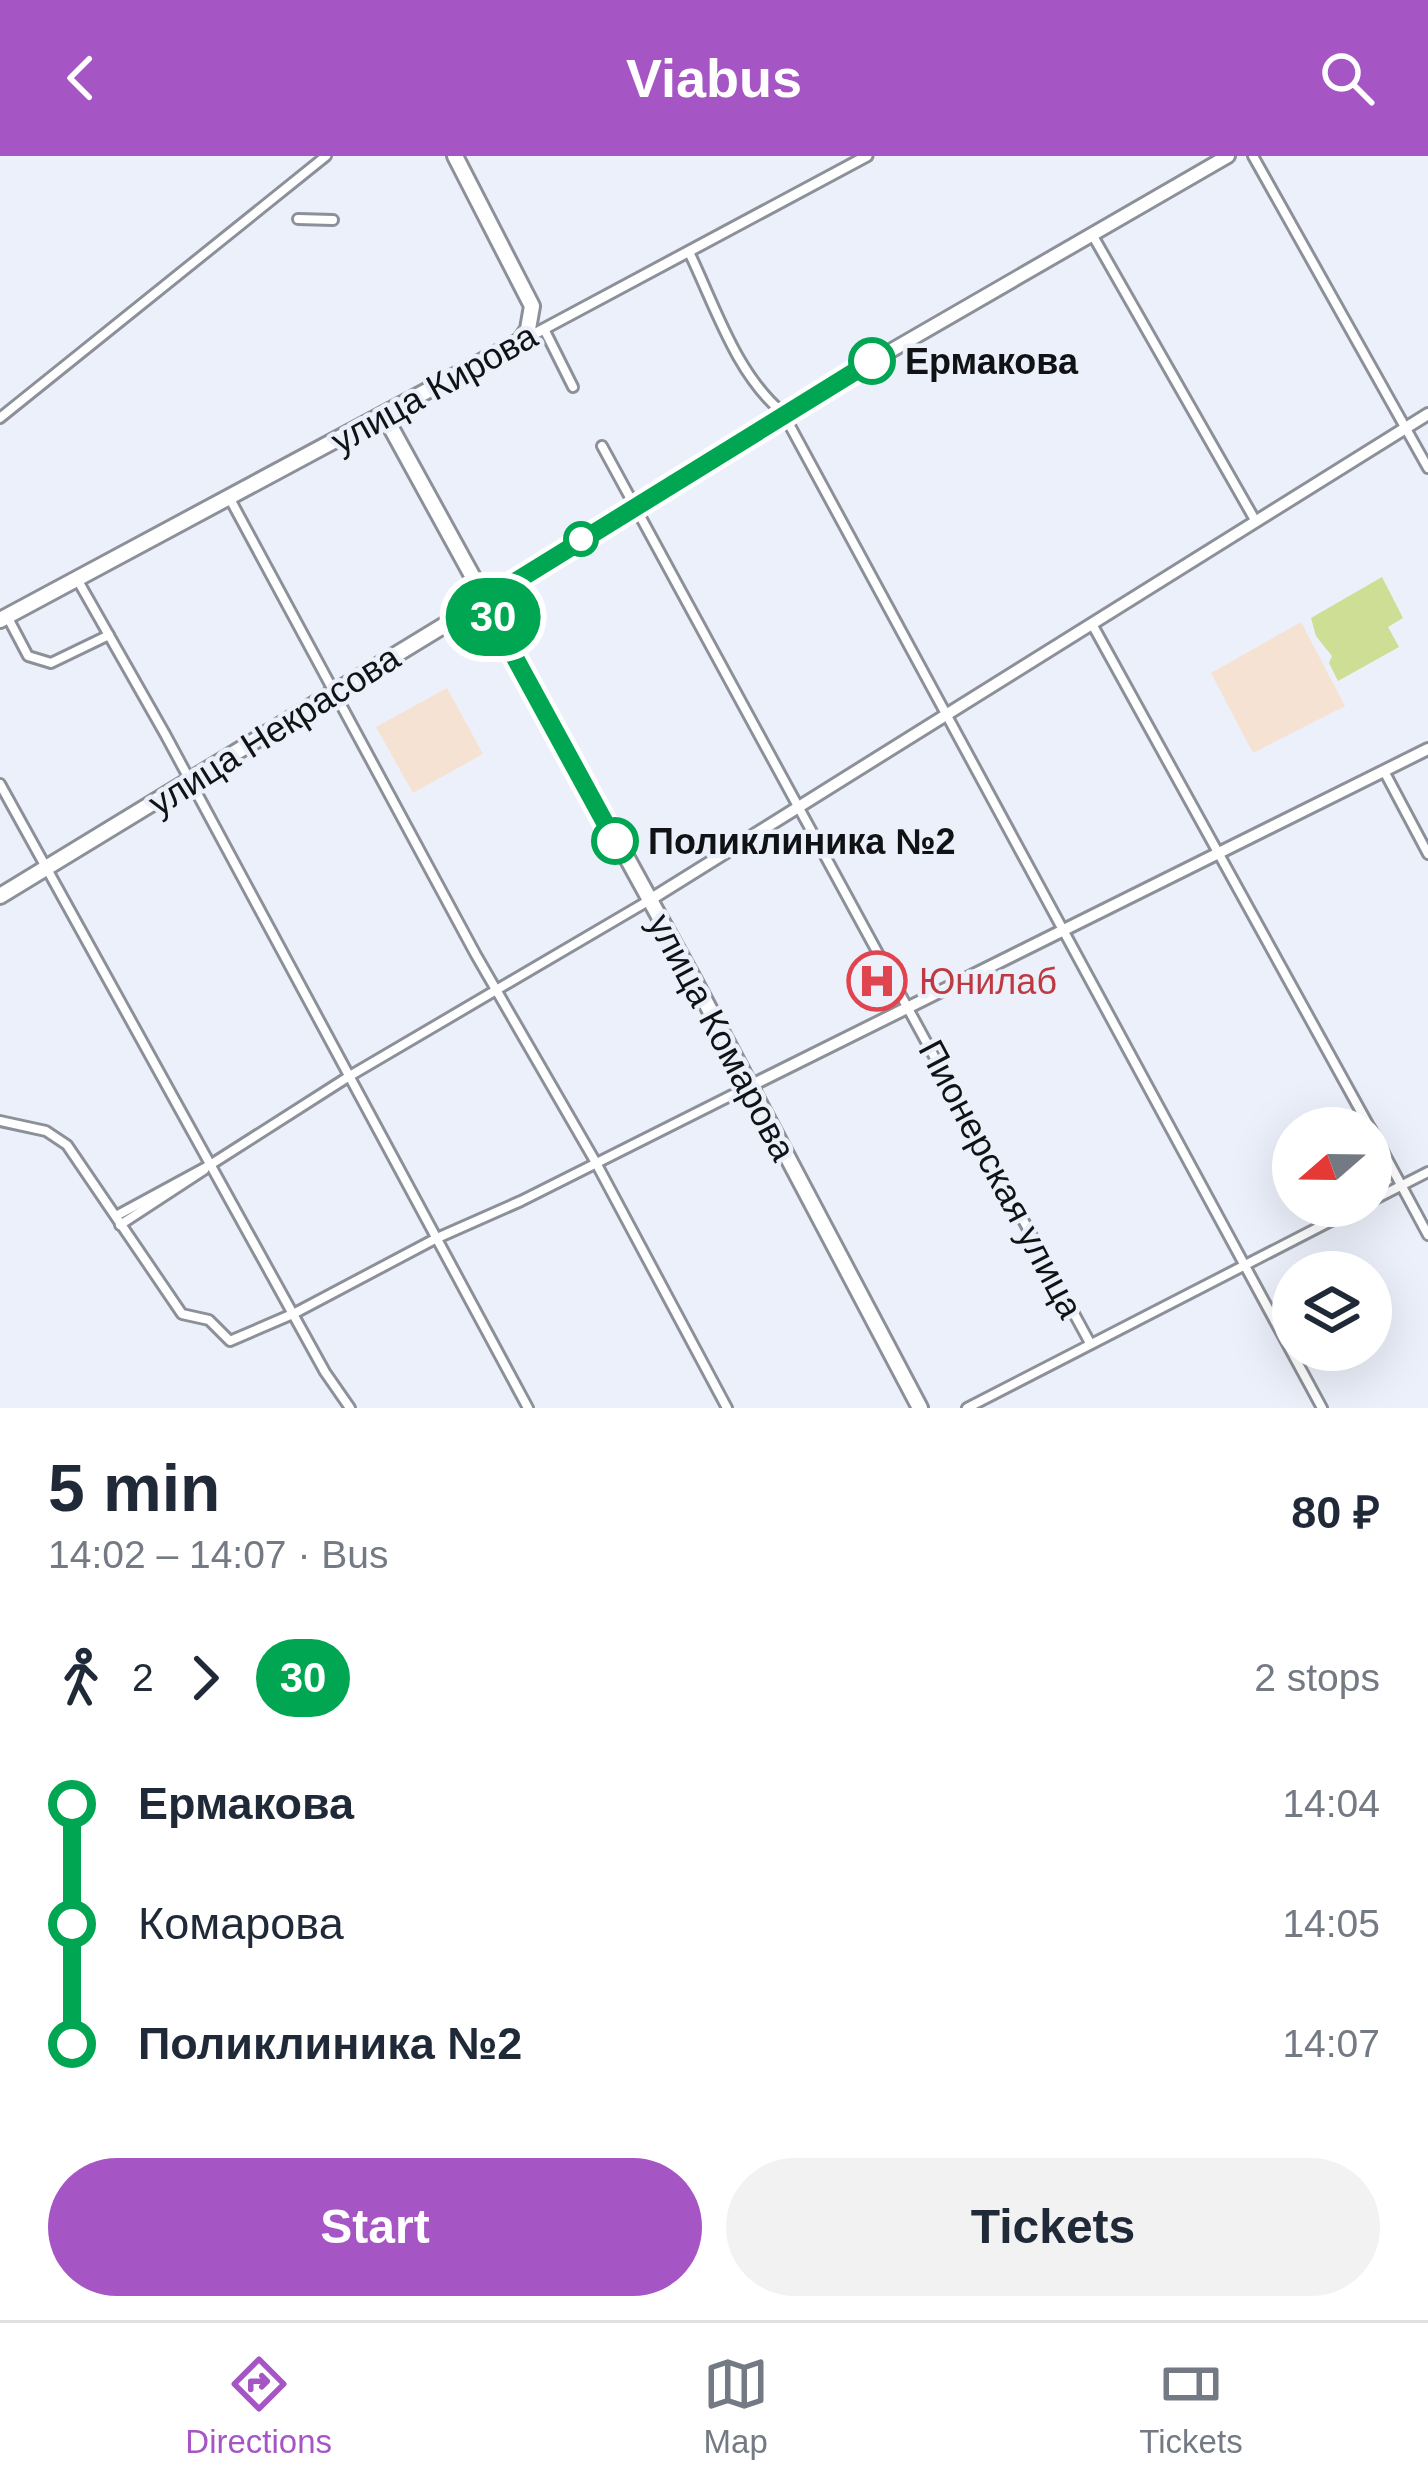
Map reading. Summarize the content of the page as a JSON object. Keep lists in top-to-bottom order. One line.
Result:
{"streets":{"highway":["улица Кирова","улица Некрасова","улица Комарова"],"street":["Пионерская улица"]},"crossings":[["улица Кирова","улица Комарова"],["улица Некрасова","улица Комарова"],["улица Некрасова","Пионерская улица"]],"places":{"other":["Ермакова","Поликлиника №2"],"hospital":["Юнилаб"]},"lines":["bus line 30"],"north":"left","page":{"header":"Viabus","on_map":"30","heading":["5 min","14:02 – 14:07 · Bus","80 ₽"],"legs":["2","30","2 stops"],"list":[{"name":"Ермакова","value":"14:04"},{"name":"Комарова","value":"14:05"},{"name":"Поликлиника №2","value":"14:07"}],"buttons":["Start","Tickets"],"tabs":["Directions","Map","Tickets"]}}
